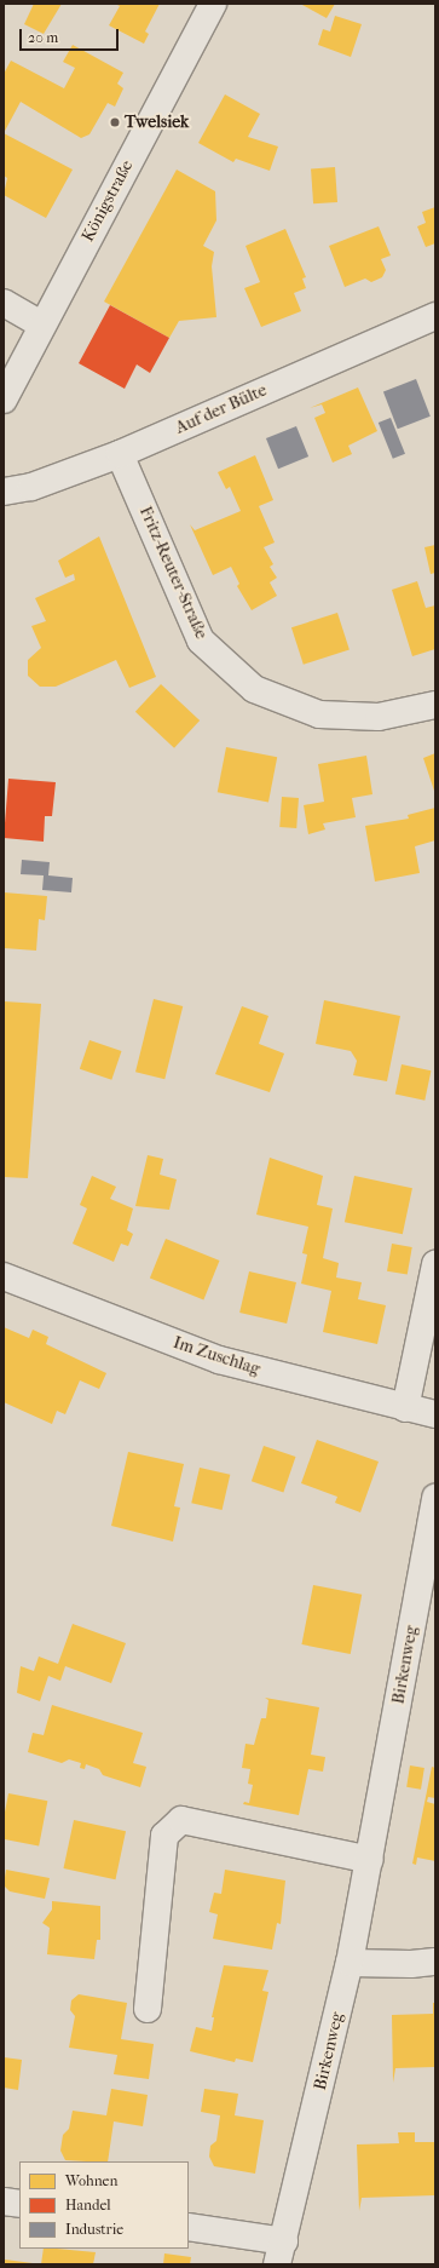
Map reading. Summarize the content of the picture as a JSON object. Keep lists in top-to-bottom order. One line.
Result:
{"streets":{"street":["Königstraße","Auf der Bülte","Fritz-Reuter-Straße","Im Zuschlag","Birkenweg"]},"crossings":[["Auf der Bülte","Fritz-Reuter-Straße"]],"places":["Twelsiek"],"legend":["Wohnen","Handel","Industrie"],"scale_bar":"20 m"}
